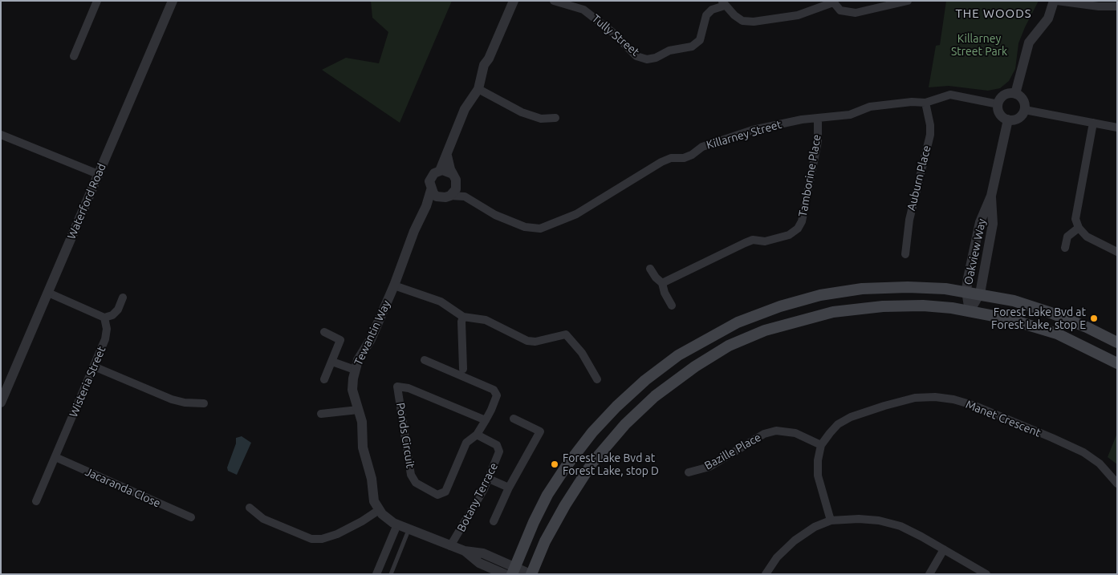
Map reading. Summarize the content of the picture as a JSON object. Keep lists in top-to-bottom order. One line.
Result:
{"streets":{"street":["Tully Street","Killarney Street","Tamborine Place","Auburn Place","Waterford Road","Oakview Way","Tewantin Way","Wisteria Street","Manet Crescent","Ponds Circuit","Bazille Place","Jacaranda Close","Botany Terrace"]},"crossings":[["Killarney Street","Tamborine Place"],["Killarney Street","Auburn Place"],["Killarney Street","Oakview Way"],["Killarney Street","Tewantin Way"],["Wisteria Street","Jacaranda Close"],["Manet Crescent","Bazille Place"],["Ponds Circuit","Botany Terrace"]],"districts":["THE WOODS"],"parks":["Killarney Street Park"],"places":["Forest Lake Bvd at Forest Lake, stop E","Forest Lake Bvd at Forest Lake, stop D"]}
